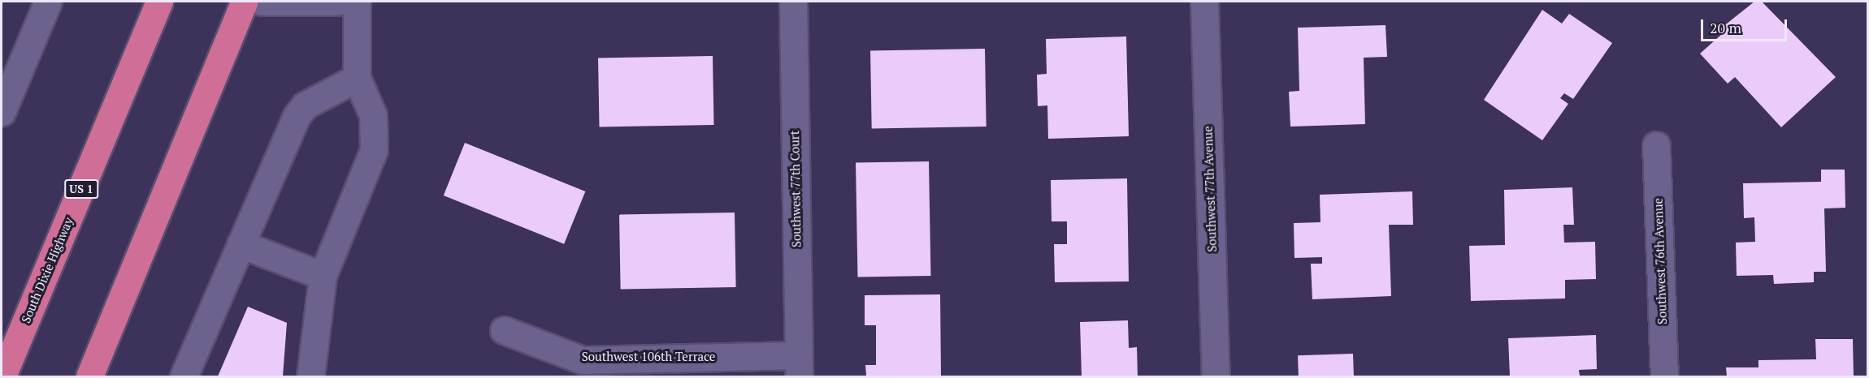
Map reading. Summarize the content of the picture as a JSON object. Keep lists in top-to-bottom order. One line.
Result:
{"streets":{"highway":["US 1","South Dixie Highway"],"street":["Southwest 77th Court","Southwest 77th Avenue","Southwest 76th Avenue","Southwest 106th Terrace"]},"crossings":[["Southwest 77th Court","Southwest 106th Terrace"]],"scale_bar":"20 m"}
